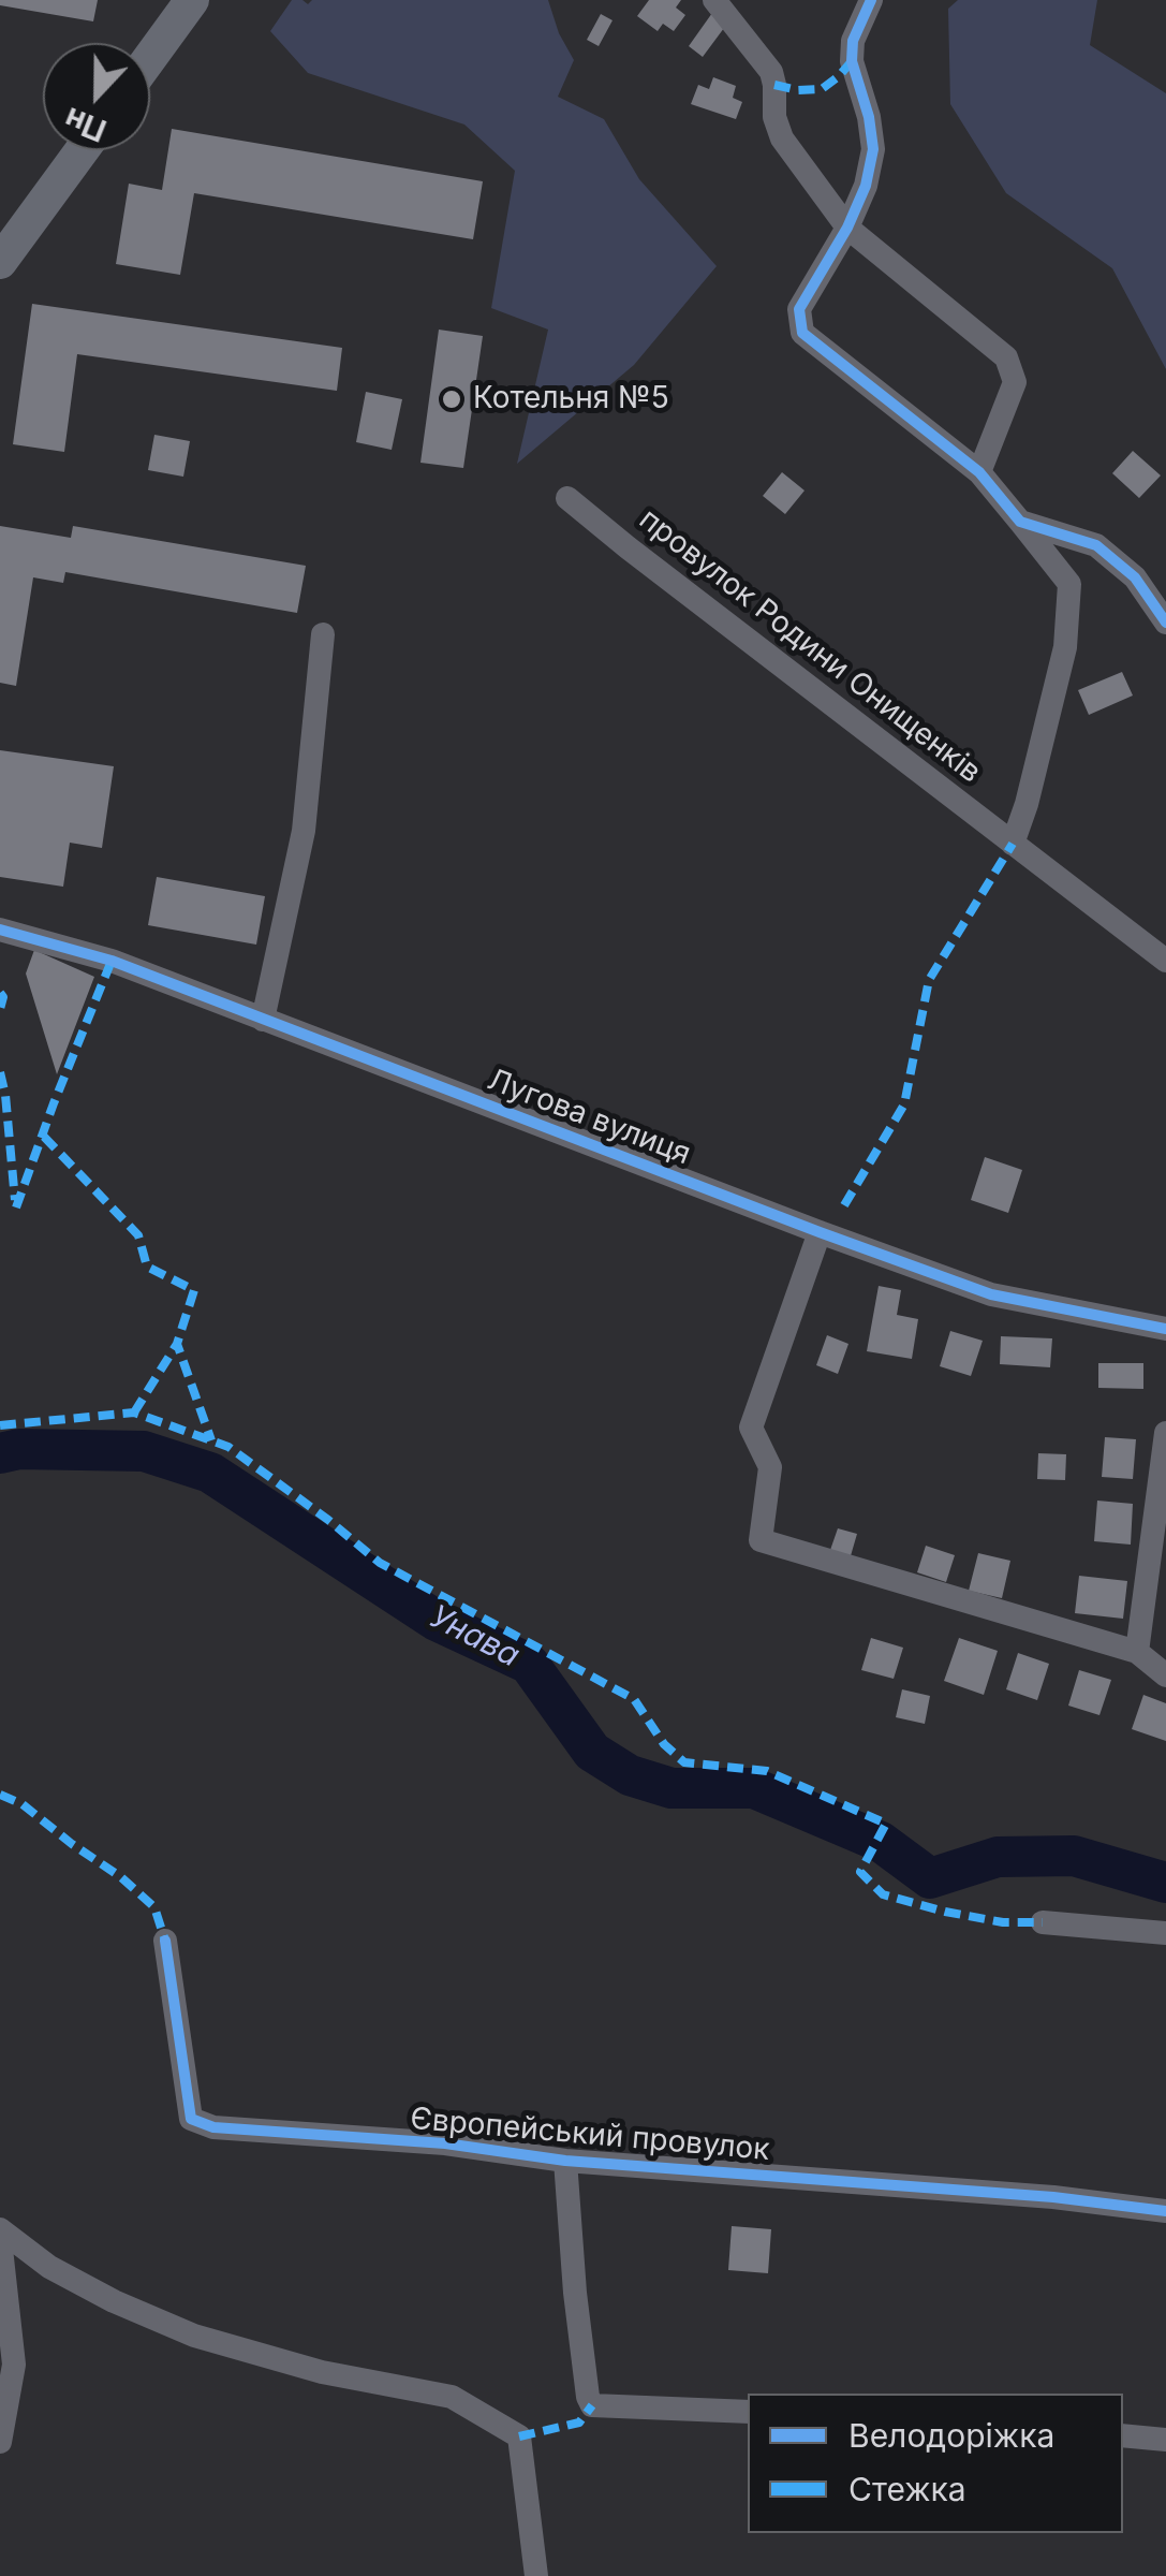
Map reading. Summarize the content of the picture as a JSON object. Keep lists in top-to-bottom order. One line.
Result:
{"streets":{"street":["провулок Родини Онищенків","Лугова вулиця","Європейський провулок"]},"water":["Унава"],"places":["Котельня №5"],"legend":["Велодоріжка","Стежка"],"north":"bottom"}
